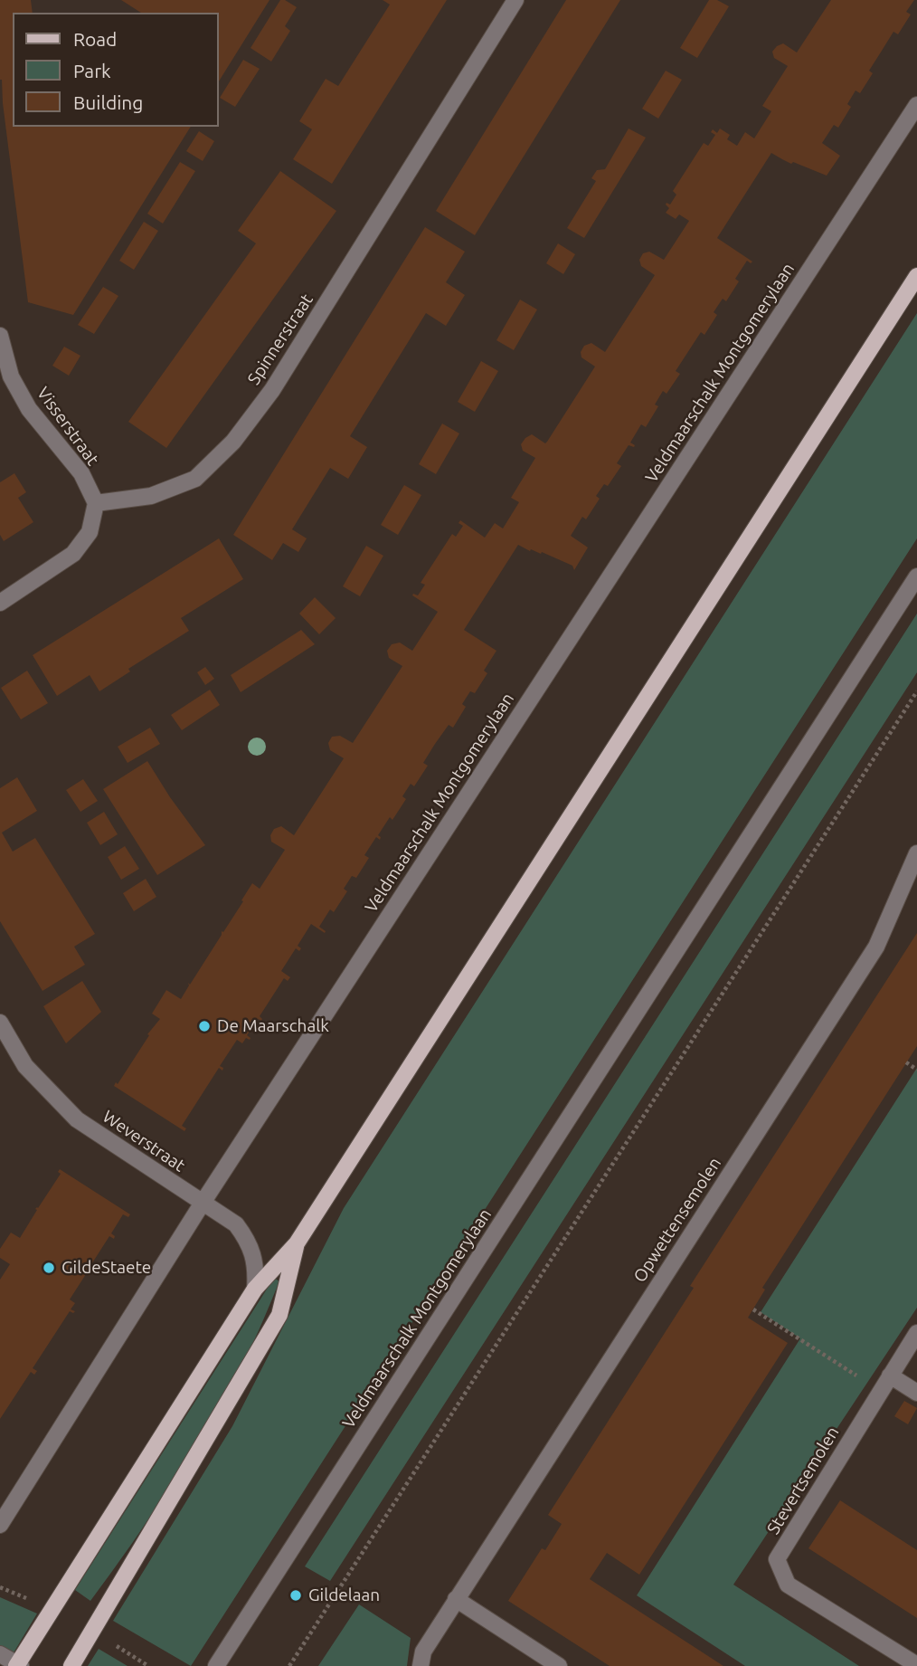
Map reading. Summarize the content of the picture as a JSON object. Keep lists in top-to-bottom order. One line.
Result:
{"streets":{"street":["Spinnerstraat","Veldmaarschalk Montgomerylaan","Visserstraat","Weverstraat","Opwettensemolen","Stevertsemolen"]},"crossings":[["Spinnerstraat","Visserstraat"],["Veldmaarschalk Montgomerylaan","Weverstraat"]],"places":["De Maarschalk","GildeStaete","Gildelaan"],"legend":["Road","Park","Building"]}
